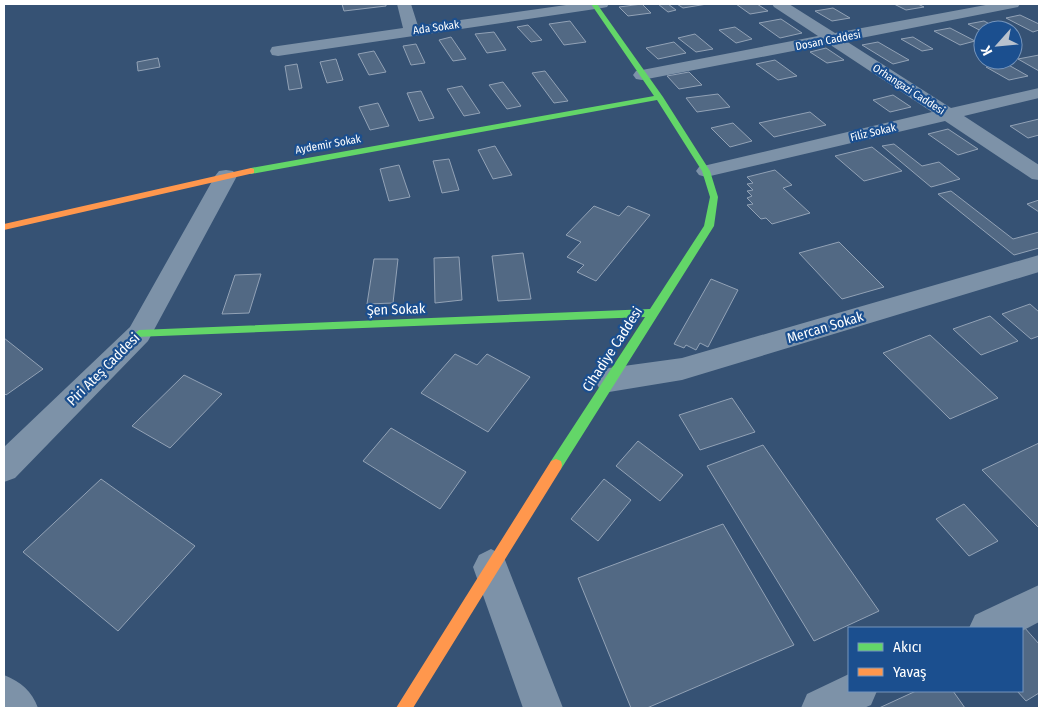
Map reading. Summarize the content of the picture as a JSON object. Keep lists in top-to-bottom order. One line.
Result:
{"streets":{"street":["Ada Sokak","Dosan Caddesi","Orhangazi Caddesi","Filiz Sokak","Aydemir Sokak","Şen Sokak","Mercan Sokak","Cihadiye Caddesi","Piri Ateş Caddesi"]},"crossings":[["Ada Sokak","Cihadiye Caddesi"],["Dosan Caddesi","Orhangazi Caddesi"],["Dosan Caddesi","Cihadiye Caddesi"],["Orhangazi Caddesi","Filiz Sokak"],["Filiz Sokak","Cihadiye Caddesi"],["Aydemir Sokak","Cihadiye Caddesi"],["Aydemir Sokak","Piri Ateş Caddesi"],["Şen Sokak","Cihadiye Caddesi"],["Şen Sokak","Piri Ateş Caddesi"],["Mercan Sokak","Cihadiye Caddesi"]],"legend":["Akıcı","Yavaş"],"north":"bottom left"}
